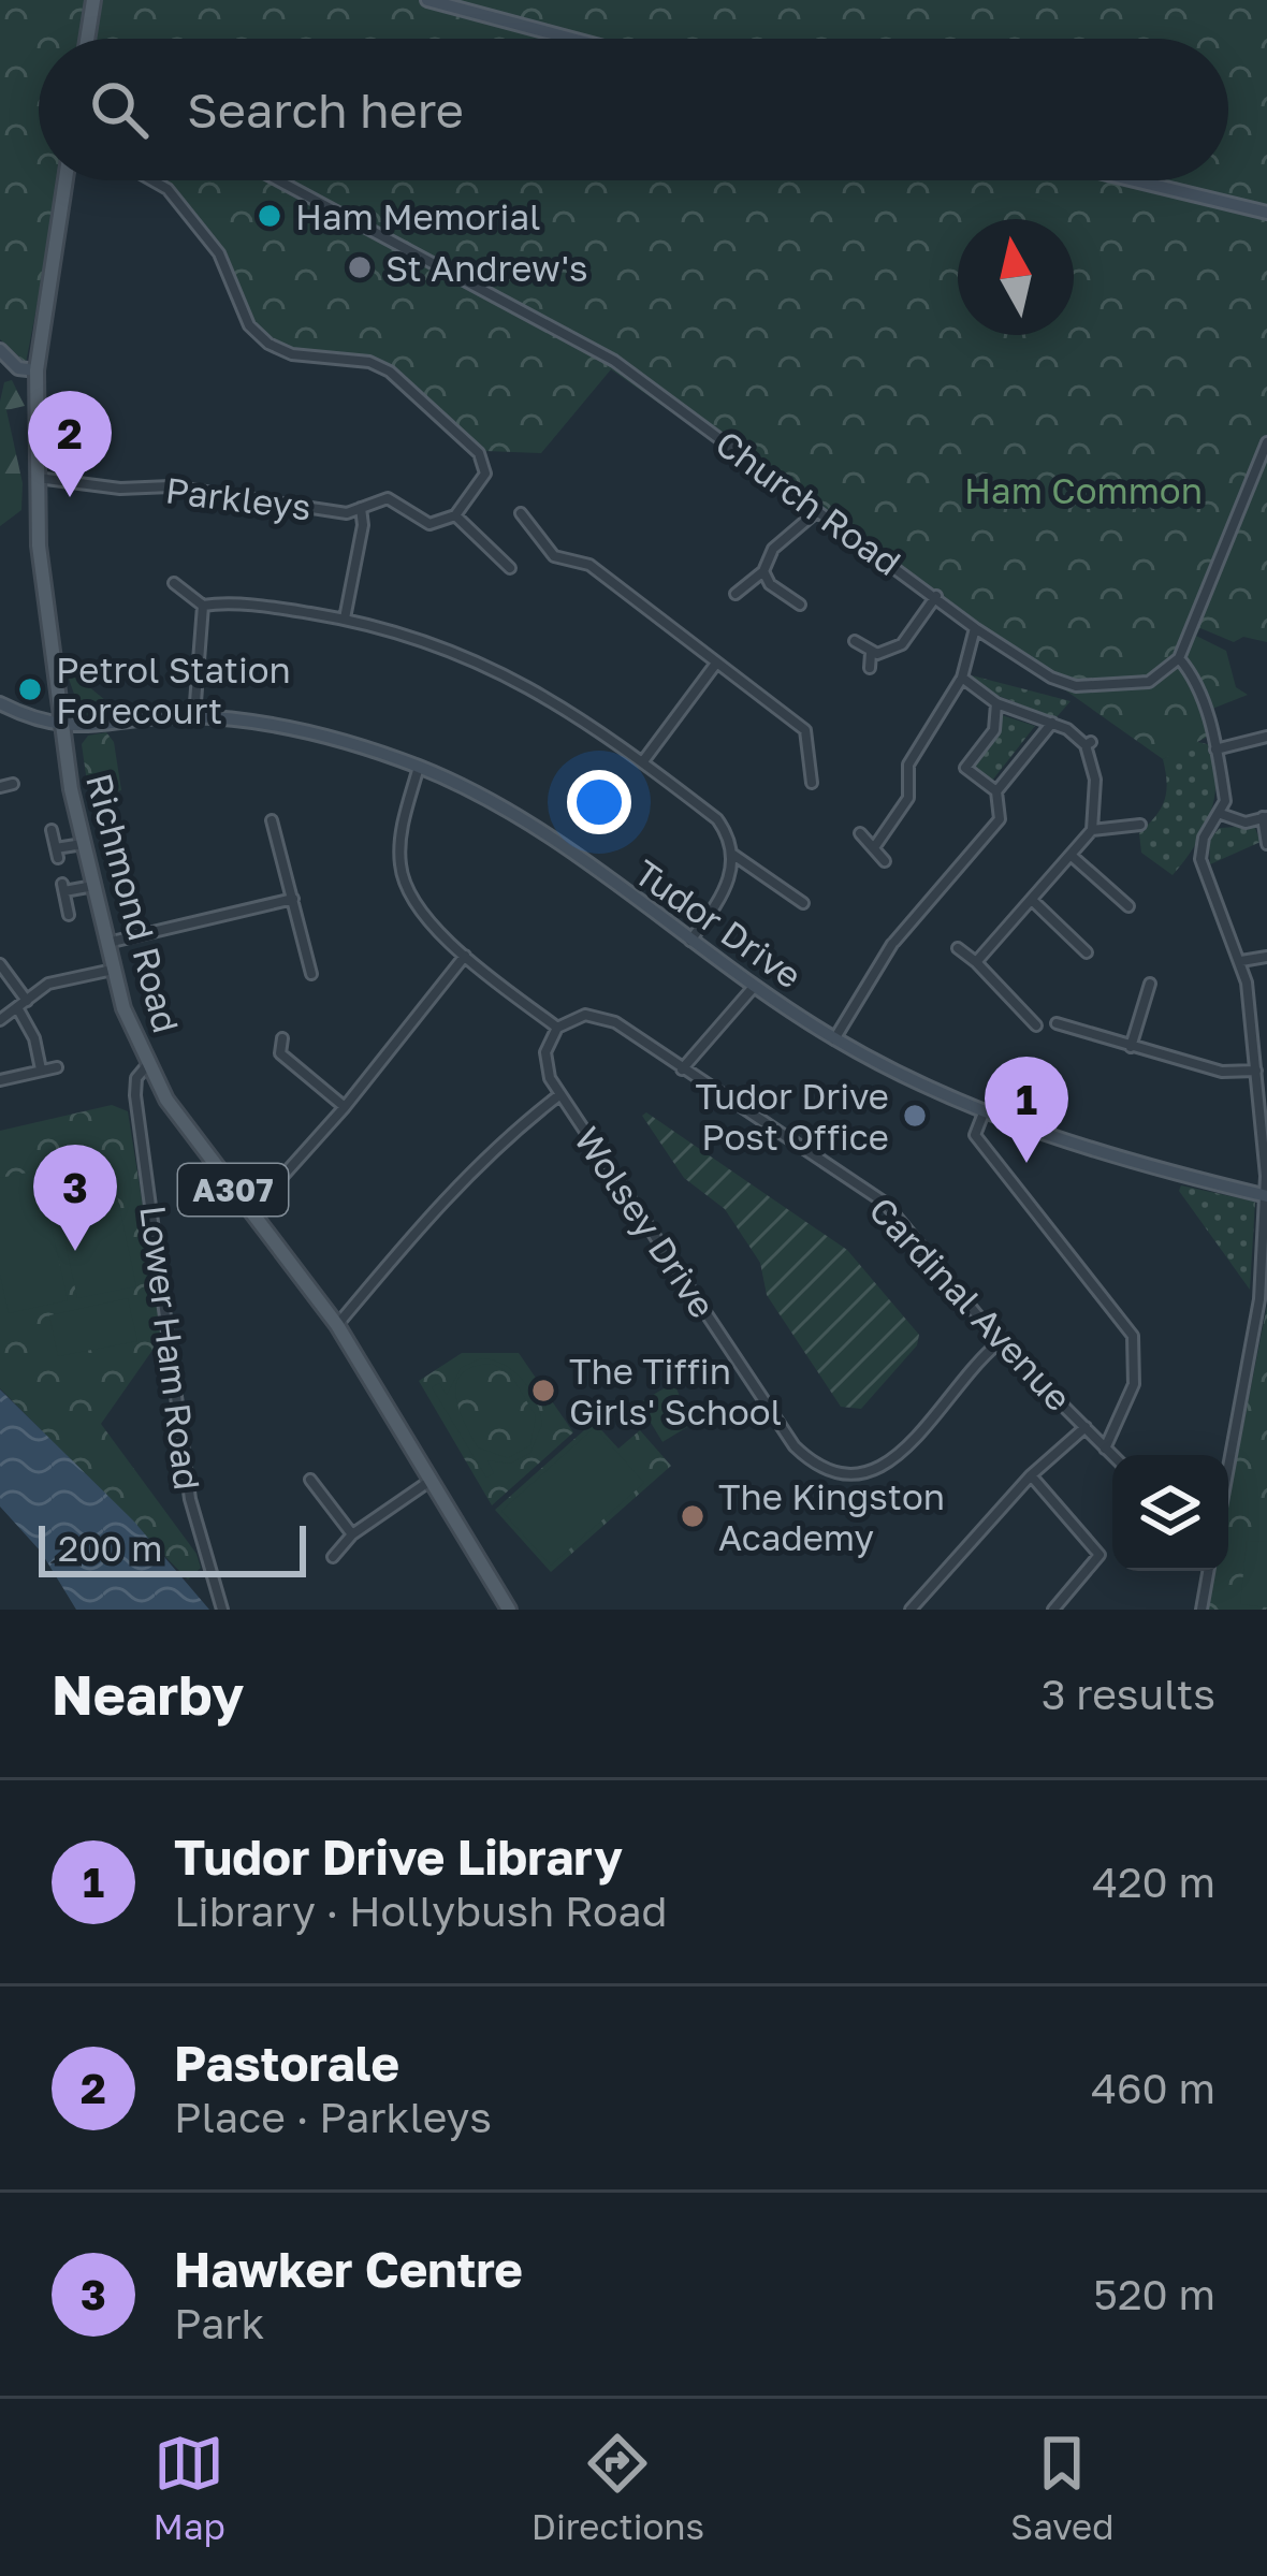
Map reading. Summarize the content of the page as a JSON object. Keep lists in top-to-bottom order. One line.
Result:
{"streets":{"main road":["Richmond Road","A307"],"street":["Parkleys","Church Road","Tudor Drive","Wolsey Drive","Cardinal Avenue","Lower Ham Road"]},"crossings":[["Parkleys","Richmond Road"],["Parkleys","A307"],["Richmond Road","Tudor Drive"],["Richmond Road","A307"],["Richmond Road","Lower Ham Road"],["Wolsey Drive","Cardinal Avenue"]],"parks":["Ham Common"],"places":["Ham Memorial","St Andrew's","Petrol Station Forecourt","Tudor Drive Post Office","The Tiffin Girls' School","The Kingston Academy"],"scale_bar":"200 m","north":"top","page":{"search":"Search here","pins":["2","1","3"],"scale":"200 m","heading":["Nearby","3 results"],"list":[{"mark":"1","name":"Tudor Drive Library","note":"Library · Hollybush Road","value":"420 m"},{"mark":"2","name":"Pastorale","note":"Place · Parkleys","value":"460 m"},{"mark":"3","name":"Hawker Centre","note":"Park","value":"520 m"}],"nav":["Map","Directions","Saved"]}}
